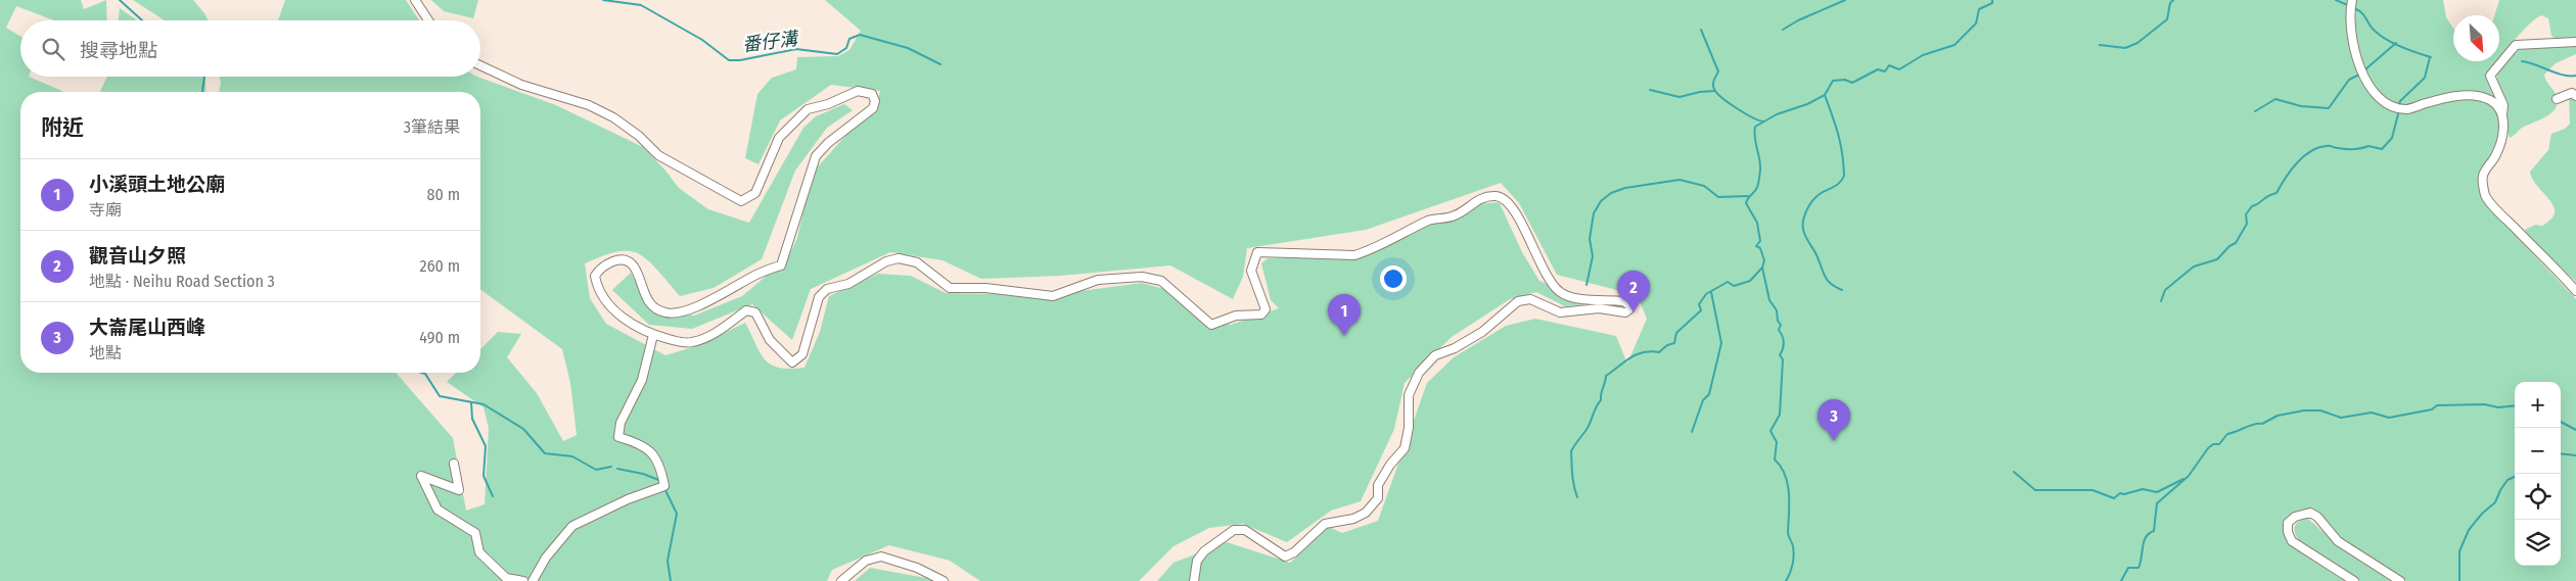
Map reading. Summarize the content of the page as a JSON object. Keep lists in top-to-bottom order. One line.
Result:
{"water":["番仔溝"],"north":"bottom right","page":{"search":"搜尋地點","heading":["附近","3筆結果"],"list":[{"mark":"1","name":"小溪頭土地公廟","note":"寺廟","value":"80 m"},{"mark":"2","name":"觀音山夕照","note":"地點 · Neihu Road Section 3","value":"260 m"},{"mark":"3","name":"大崙尾山西峰","note":"地點","value":"490 m"}],"pins":["2","1","3"],"map_buttons":["+","−"]}}
